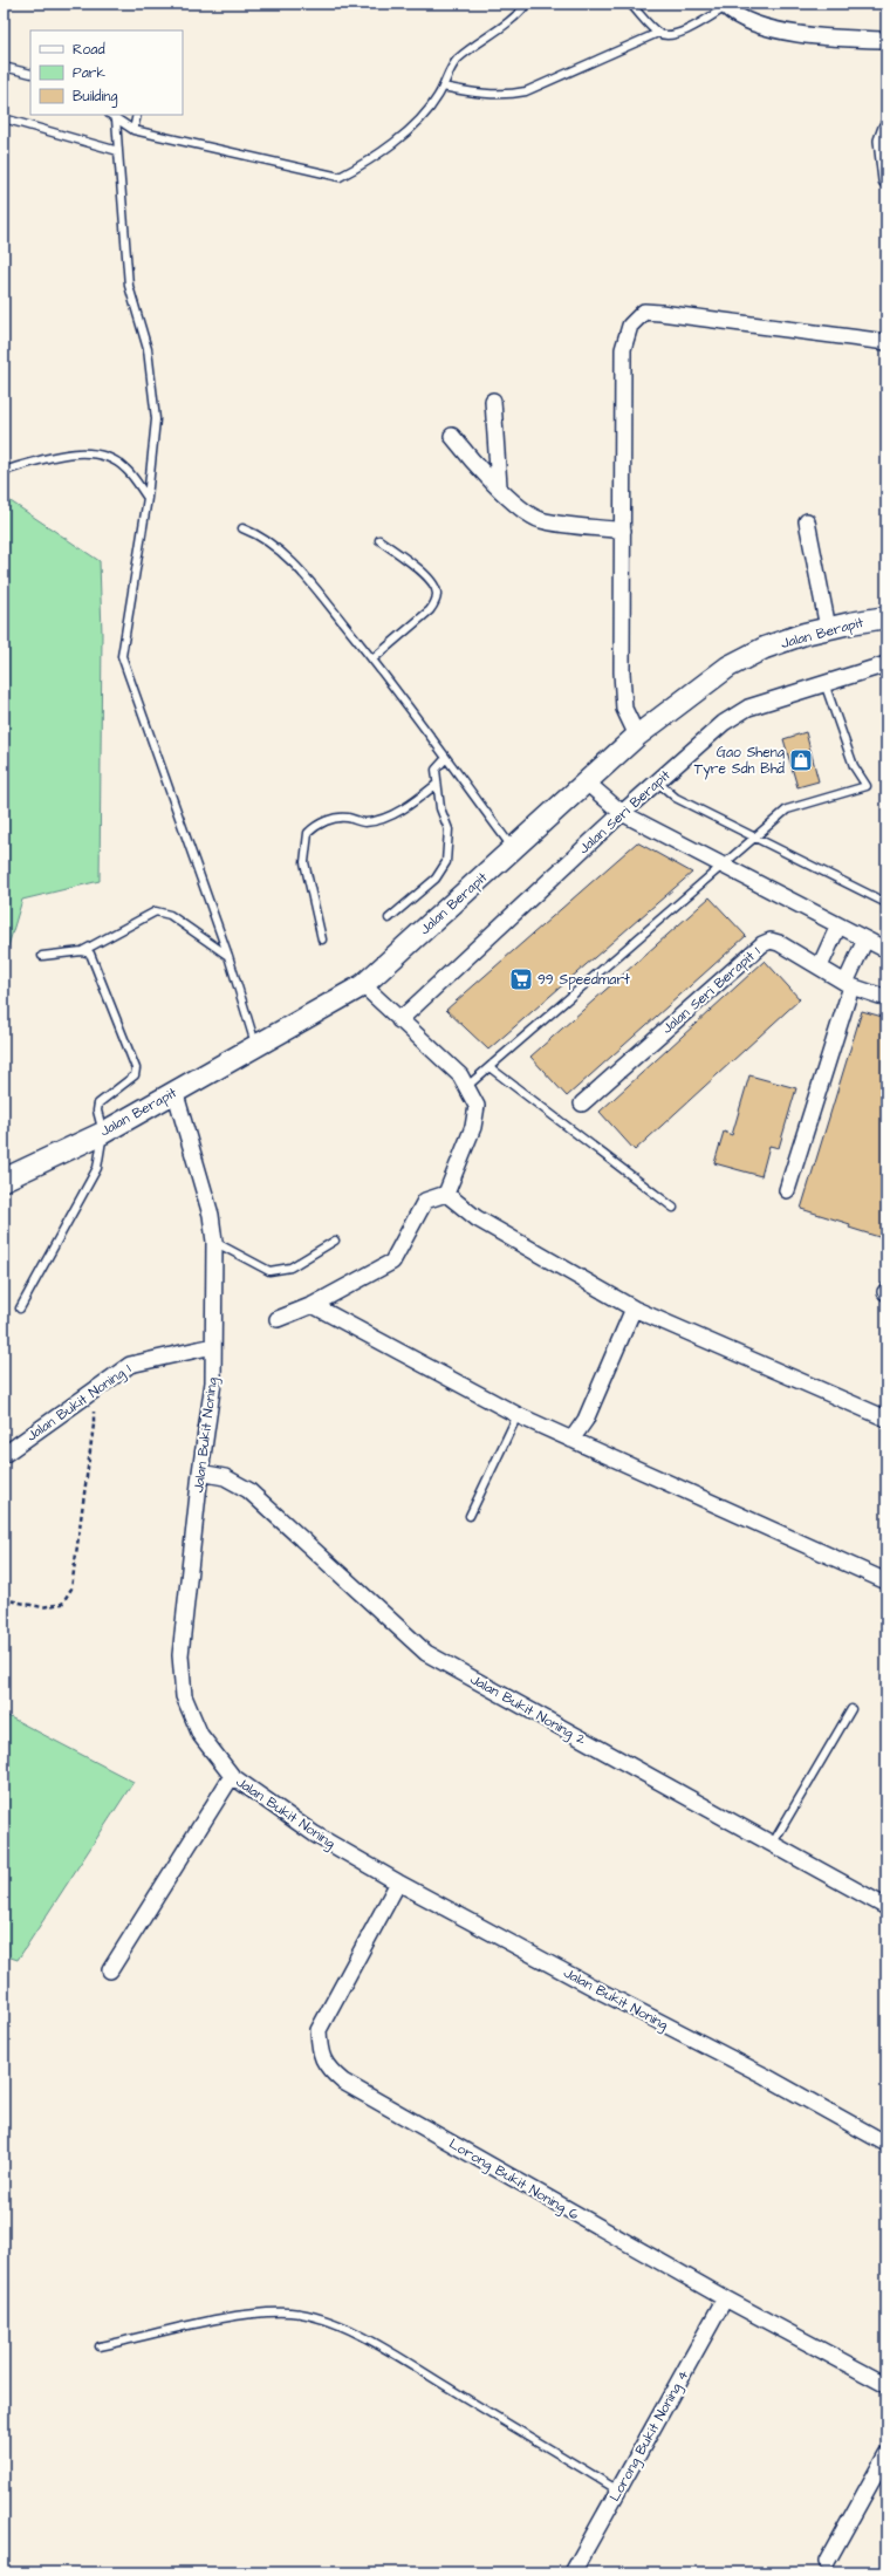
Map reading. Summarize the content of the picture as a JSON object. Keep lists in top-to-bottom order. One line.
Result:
{"streets":{"main road":["Jalan Berapit"],"street":["Jalan Seri Berapit","Jalan Seri Berapit 1","Jalan Bukit Noning 1","Jalan Bukit Noning","Jalan Bukit Noning 2","Lorong Bukit Noning 6","Lorong Bukit Noning 4"]},"crossings":[["Jalan Berapit","Jalan Bukit Noning"],["Jalan Bukit Noning 1","Jalan Bukit Noning"],["Jalan Bukit Noning","Jalan Bukit Noning 2"],["Jalan Bukit Noning","Lorong Bukit Noning 6"],["Lorong Bukit Noning 6","Lorong Bukit Noning 4"]],"places":{"shop":["Gao Sheng Tyre Sdn Bhd"],"supermarket":["99 Speedmart"]},"legend":["Road","Park","Building"]}
